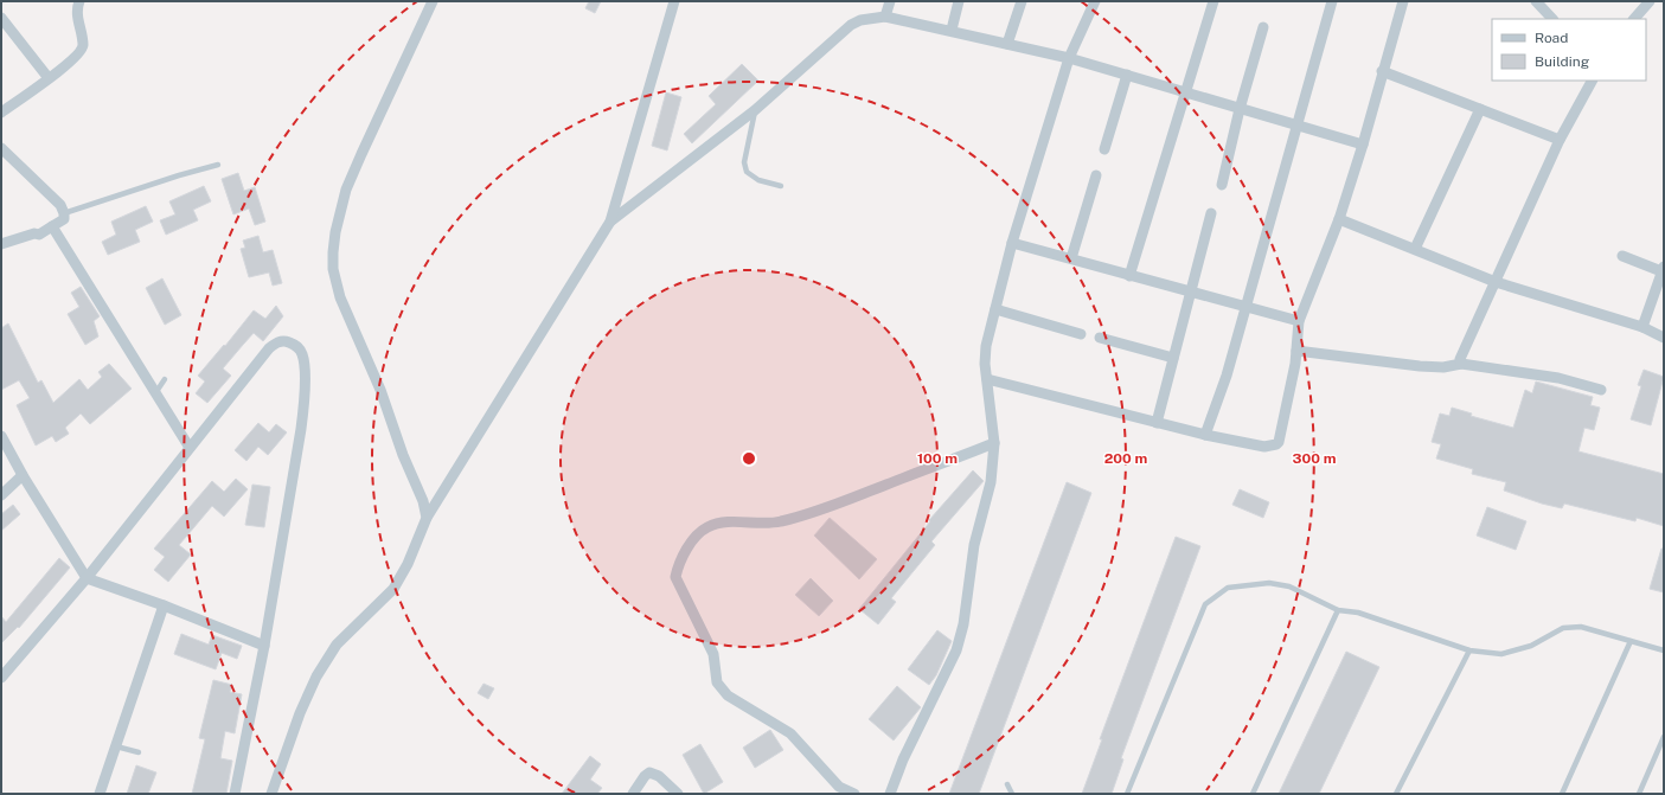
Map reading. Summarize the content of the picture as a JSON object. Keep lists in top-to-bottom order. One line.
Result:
{"legend":["Road","Building"],"rings":["100 m","200 m","300 m"]}
